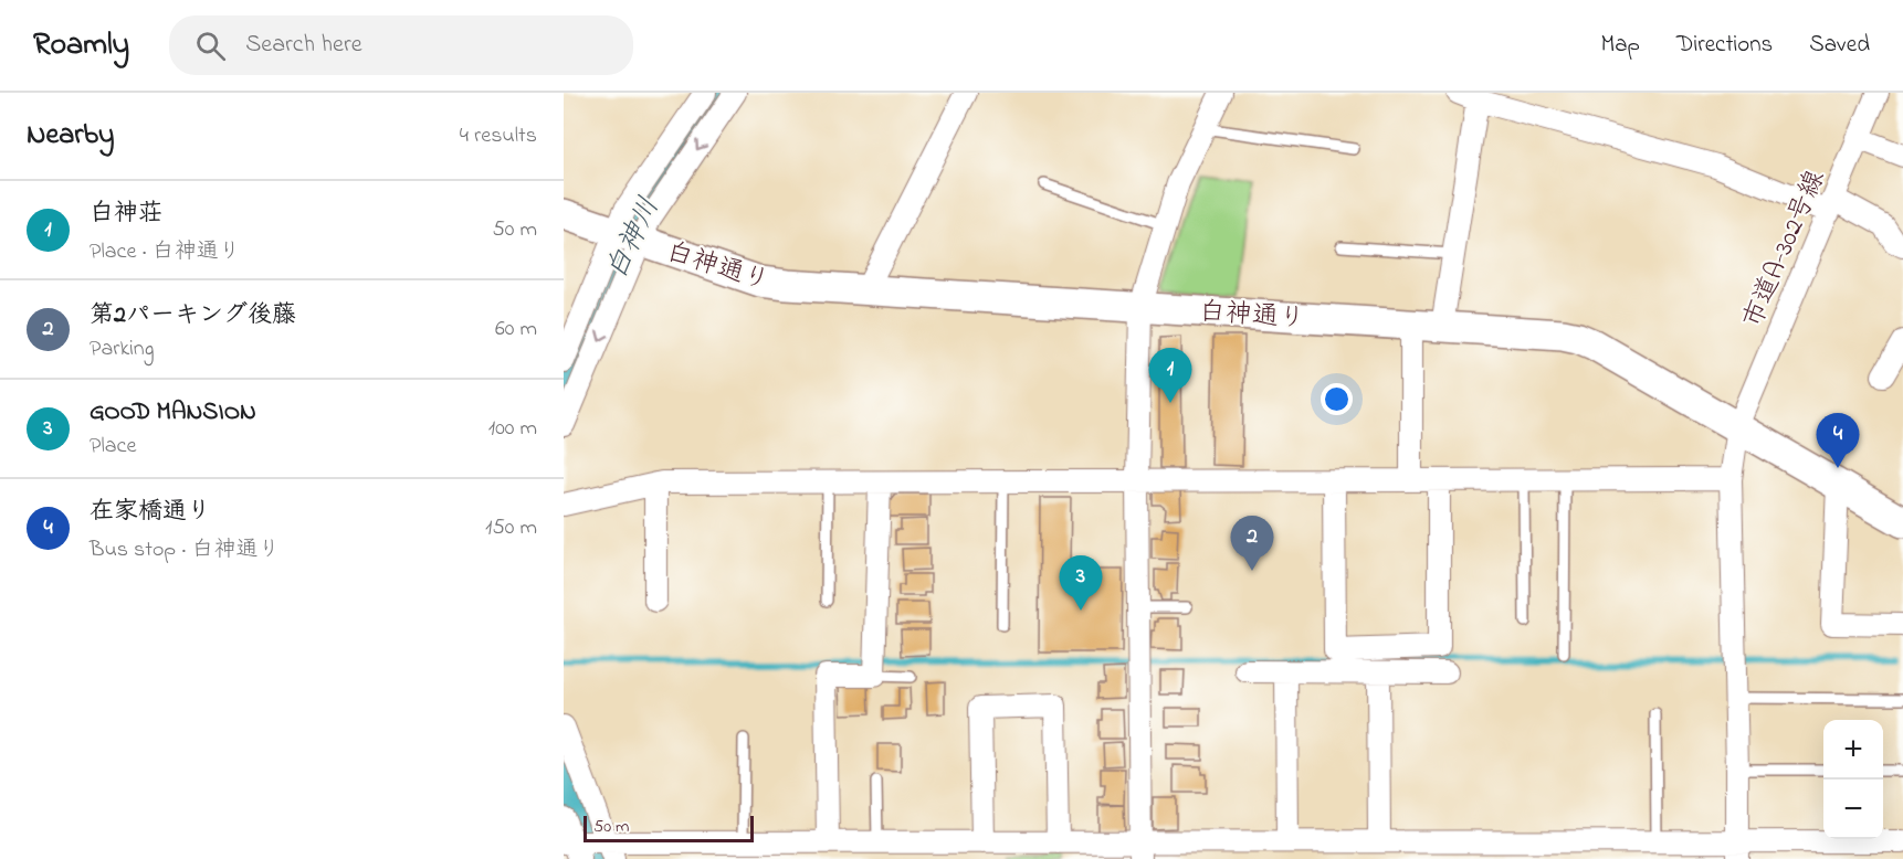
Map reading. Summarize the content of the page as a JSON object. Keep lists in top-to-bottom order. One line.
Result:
{"streets":{"street":["市道A-302号線","白神通り"]},"crossings":[["市道A-302号線","白神通り"]],"water":["白神川"],"scale_bar":"50 m","page":{"header":"Roamly","search":"Search here","nav":["Map","Directions","Saved"],"heading":["Nearby","4 results"],"list":[{"mark":"1","name":"白神荘","note":"Place · 白神通り","value":"50 m"},{"mark":"2","name":"第2パーキング後藤","note":"Parking","value":"60 m"},{"mark":"3","name":"GOOD MANSION","note":"Place","value":"100 m"},{"mark":"4","name":"在家橋通り","note":"Bus stop · 白神通り","value":"150 m"}],"pins":["1","4","2","3"],"map_buttons":["+","−"],"scale":"50 m"}}
